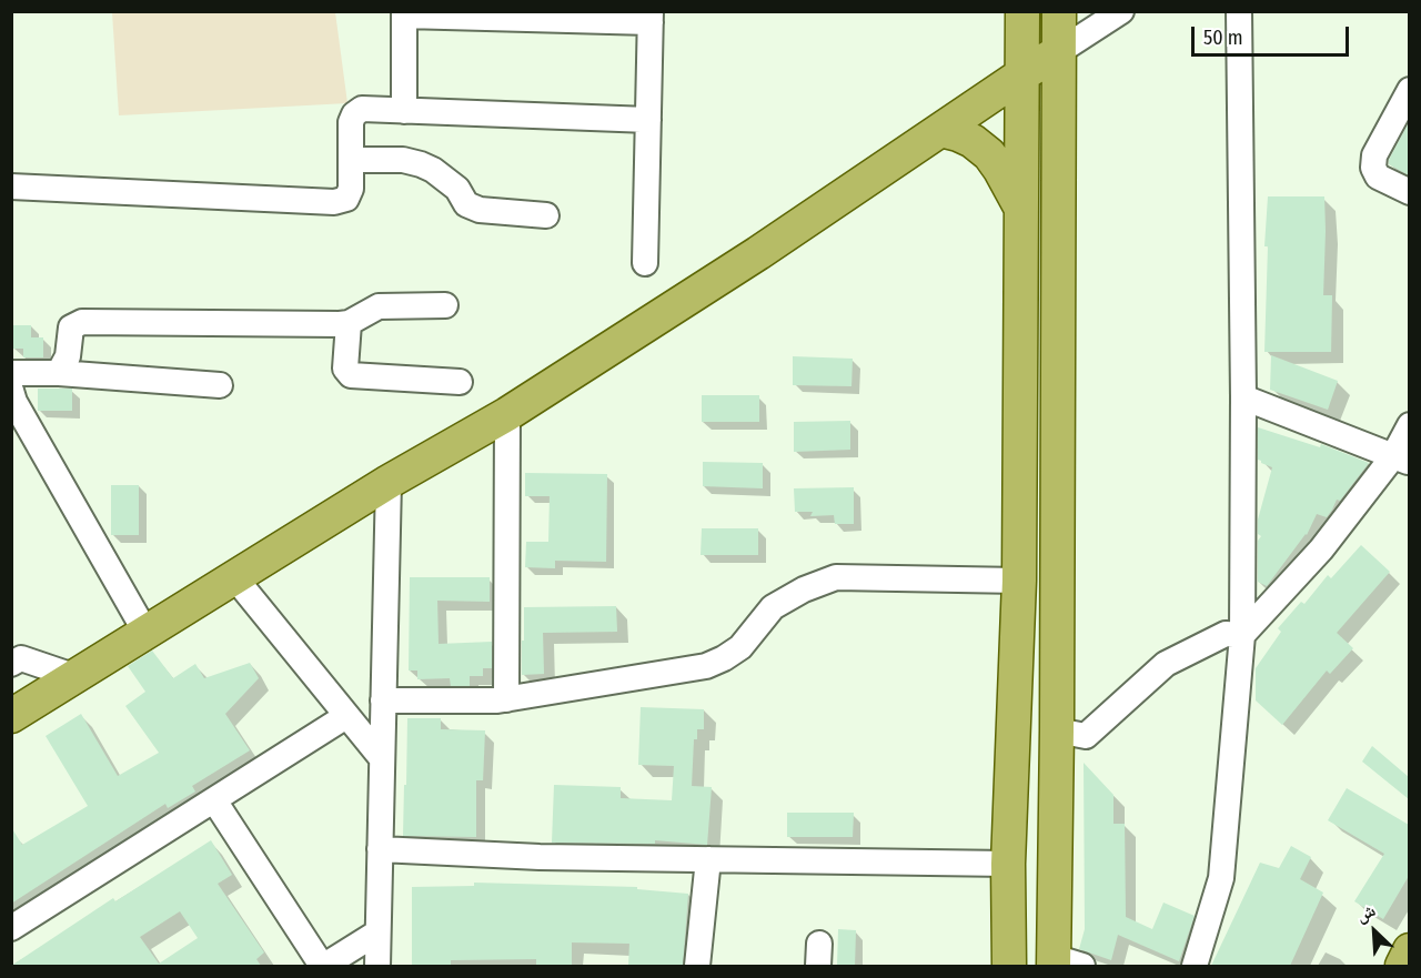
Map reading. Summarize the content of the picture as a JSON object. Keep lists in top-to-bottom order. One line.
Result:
{"scale_bar":"50 m","north":"top left"}
